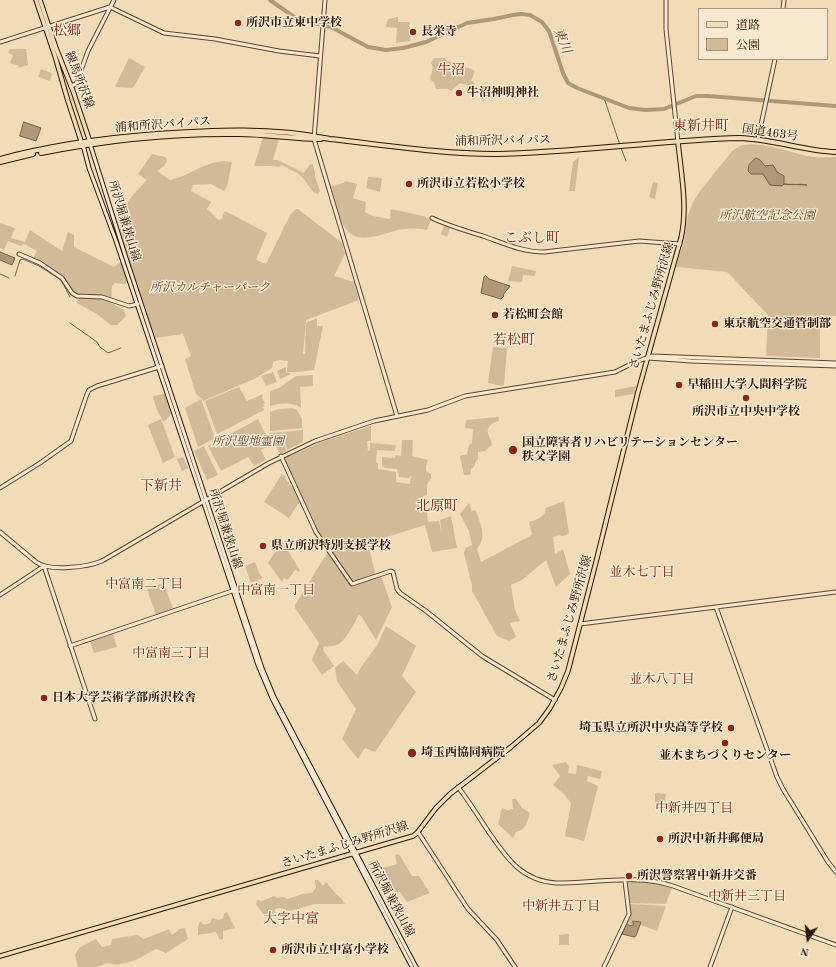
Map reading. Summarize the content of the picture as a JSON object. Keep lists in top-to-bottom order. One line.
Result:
{"streets":{"highway":["浦和所沢バイパス","国道463号"],"main road":["練馬所沢線","さいたまふじみ野所沢線"],"street":["所沢堀兼狭山線"]},"crossings":[["練馬所沢線","浦和所沢バイパス"],["練馬所沢線","所沢堀兼狭山線"],["浦和所沢バイパス","国道463号"],["浦和所沢バイパス","所沢堀兼狭山線"],["浦和所沢バイパス","さいたまふじみ野所沢線"],["国道463号","さいたまふじみ野所沢線"],["所沢堀兼狭山線","さいたまふじみ野所沢線"]],"districts":["松郷","牛沼","東新井町","こぶし町","若松町","下新井","北原町","並木七丁目","中富南二丁目","中富南一丁目","中富南三丁目","並木八丁目","中新井四丁目","中新井三丁目","中新井五丁目","大字中富"],"water":["東川"],"parks":["所沢航空記念公園","所沢カルチャーパーク","所沢聖地霊園"],"places":["所沢市立東中学校","長栄寺","牛沼神明神社","所沢市立若松小学校","若松町会館","東京航空交通管制部","早稲田大学人間科学院","所沢市立中央中学校","国立障害者リハビリテーションセンター 秩父学園","県立所沢特別支援学校","日本大学芸術学部所沢校舎","埼玉県立所沢中央高等学校","並木まちづくりセンター","埼玉西協同病院","所沢中新井郵便局","所沢警察署中新井交番","所沢市立中富小学校"],"legend":["道路","公園"],"north":"bottom"}
